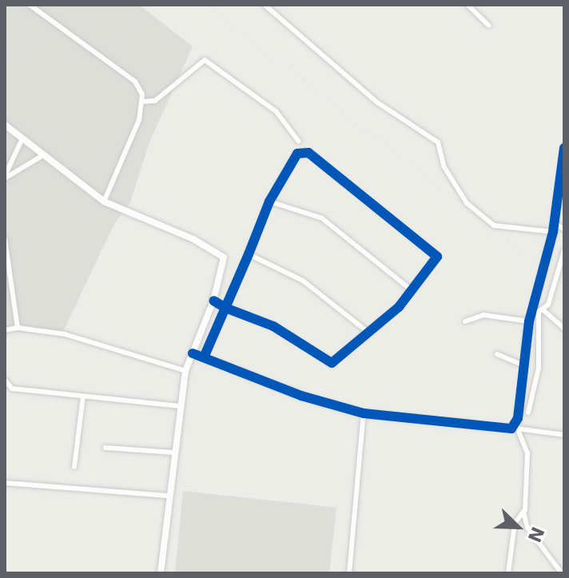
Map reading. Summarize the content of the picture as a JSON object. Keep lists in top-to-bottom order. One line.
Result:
{"north":"bottom right"}
